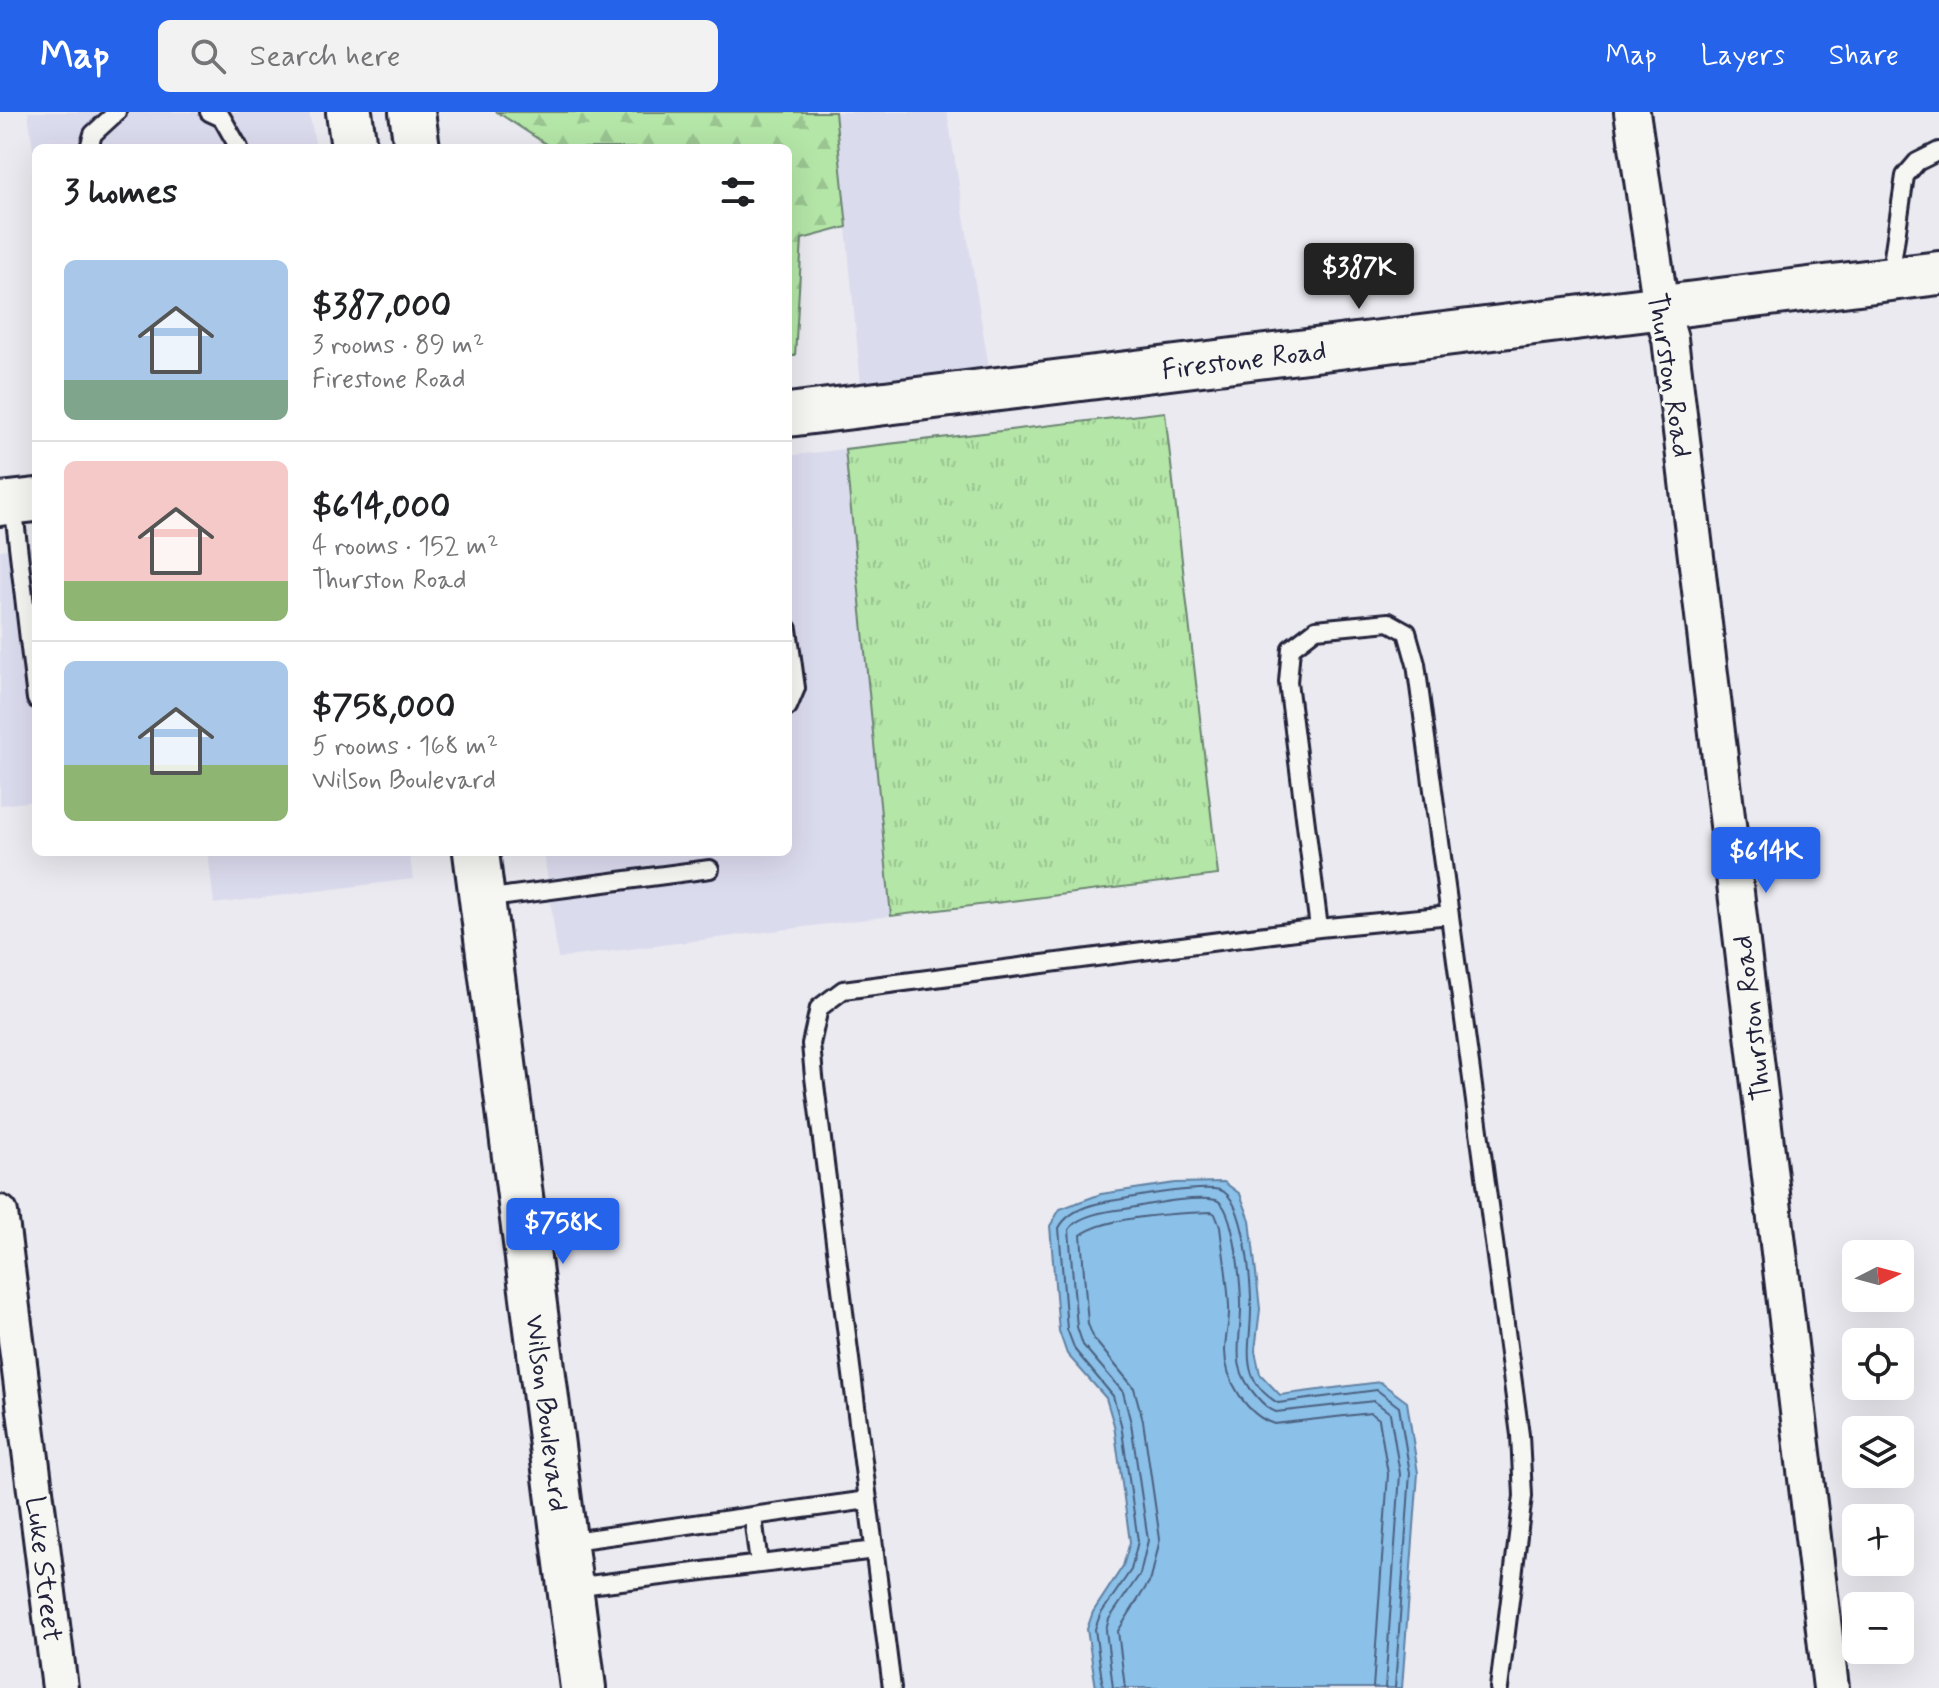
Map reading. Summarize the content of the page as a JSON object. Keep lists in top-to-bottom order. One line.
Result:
{"streets":{"main road":["Wilson Boulevard"],"street":["Firestone Road","Thurston Road","Luke Street"]},"crossings":[["Firestone Road","Thurston Road"]],"north":"right","page":{"header":"Map","search":"Search here","nav":["Map","Layers","Share"],"heading":"3 homes","list":[{"name":"$387,000","note":"3 rooms · 89 m² · Firestone Road"},{"name":"$614,000","note":"4 rooms · 152 m² · Thurston Road"},{"name":"$758,000","note":"5 rooms · 168 m² · Wilson Boulevard"}],"price":["$387K","$614K","$758K"],"map_buttons":["+","−"]}}
